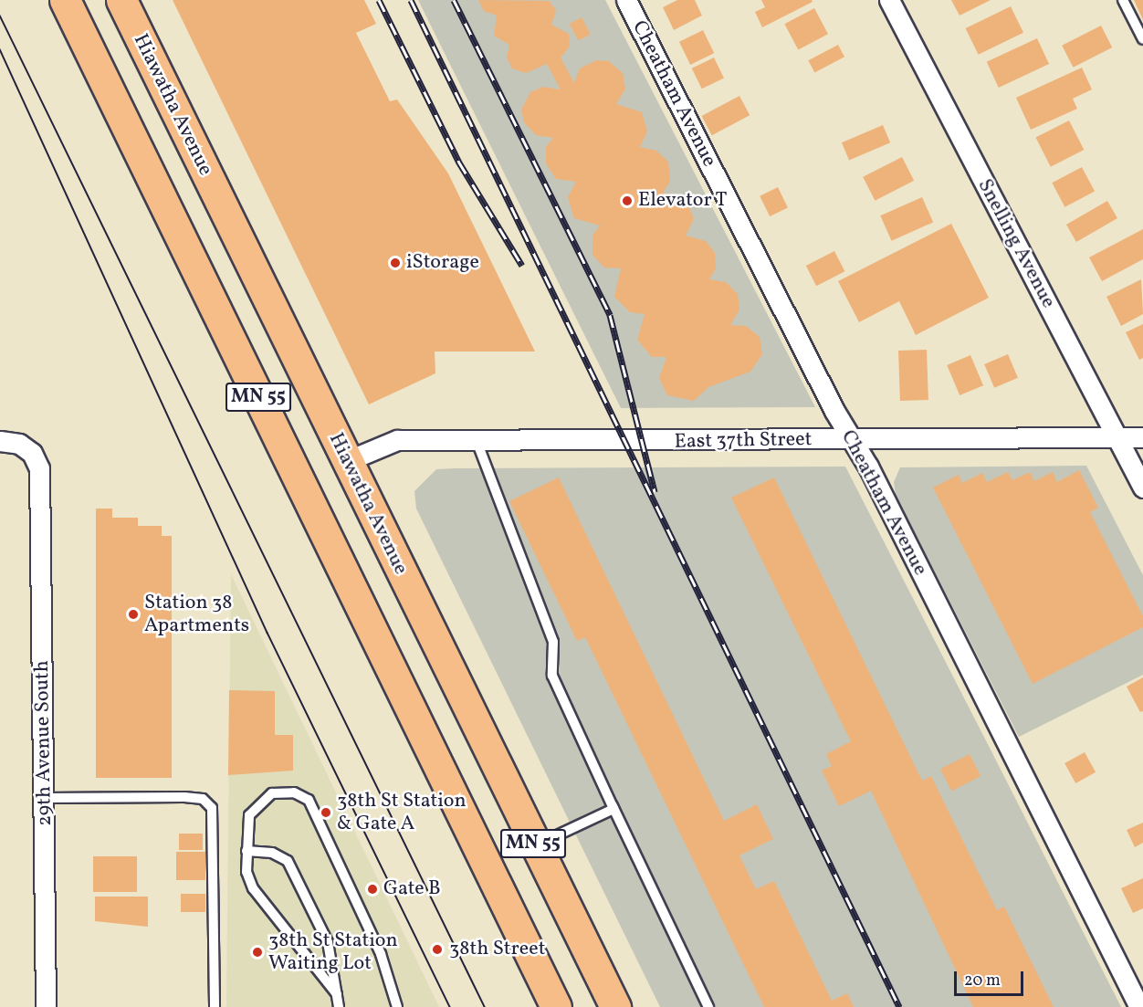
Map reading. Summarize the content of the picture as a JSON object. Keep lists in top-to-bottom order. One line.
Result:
{"streets":{"highway":["Hiawatha Avenue","MN 55"],"street":["Cheatham Avenue","Snelling Avenue","East 37th Street","29th Avenue South"]},"crossings":[["Cheatham Avenue","East 37th Street"],["Hiawatha Avenue","East 37th Street"],["Snelling Avenue","East 37th Street"]],"places":["Elevator T","iStorage","Station 38 Apartments","38th St Station & Gate A","Gate B","38th Street","38th St Station Waiting Lot"],"scale_bar":"20 m"}
